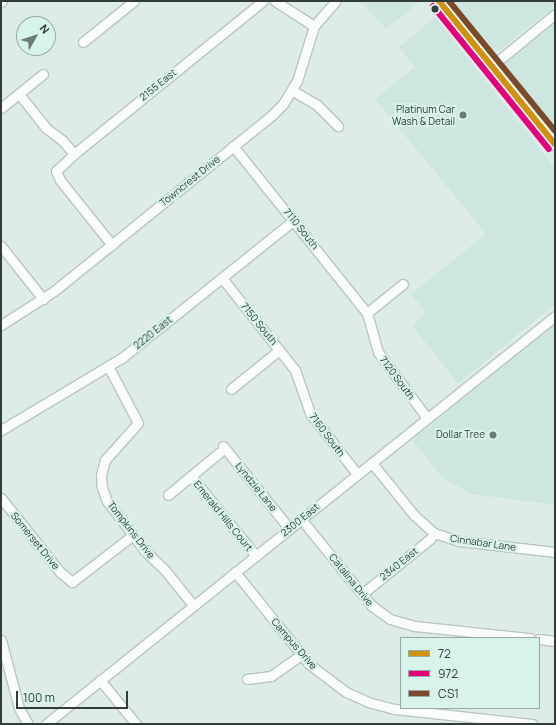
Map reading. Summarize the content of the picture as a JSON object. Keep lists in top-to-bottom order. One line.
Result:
{"streets":{"street":["2155 East","Towncrest Drive","7110 South","7150 South","2220 East","7120 South","7160 South","Lyndzie Lane","Emerald Hills Court","2300 East","Tompkins Drive","Somerset Drive","Cinnabar Lane","2340 East","Catalina Drive","Campus Drive"]},"crossings":[["2155 East","Towncrest Drive"],["Towncrest Drive","7110 South"],["7110 South","2220 East"],["7110 South","7120 South"],["7150 South","2220 East"],["7150 South","7160 South"],["2220 East","Tompkins Drive"],["7120 South","2300 East"],["7160 South","2300 East"],["Lyndzie Lane","Emerald Hills Court"],["Lyndzie Lane","2300 East"],["Emerald Hills Court","2300 East"],["2300 East","Tompkins Drive"],["2300 East","Cinnabar Lane"],["2300 East","Catalina Drive"],["2300 East","Campus Drive"],["Tompkins Drive","Somerset Drive"],["Cinnabar Lane","2340 East"],["2340 East","Catalina Drive"]],"places":["Platinum Car Wash & Detail","Dollar Tree"],"lines":["transit line 72","transit line CS1","transit line 972"],"legend":["72","972","CS1"],"scale_bar":"100 m","north":"top right"}
